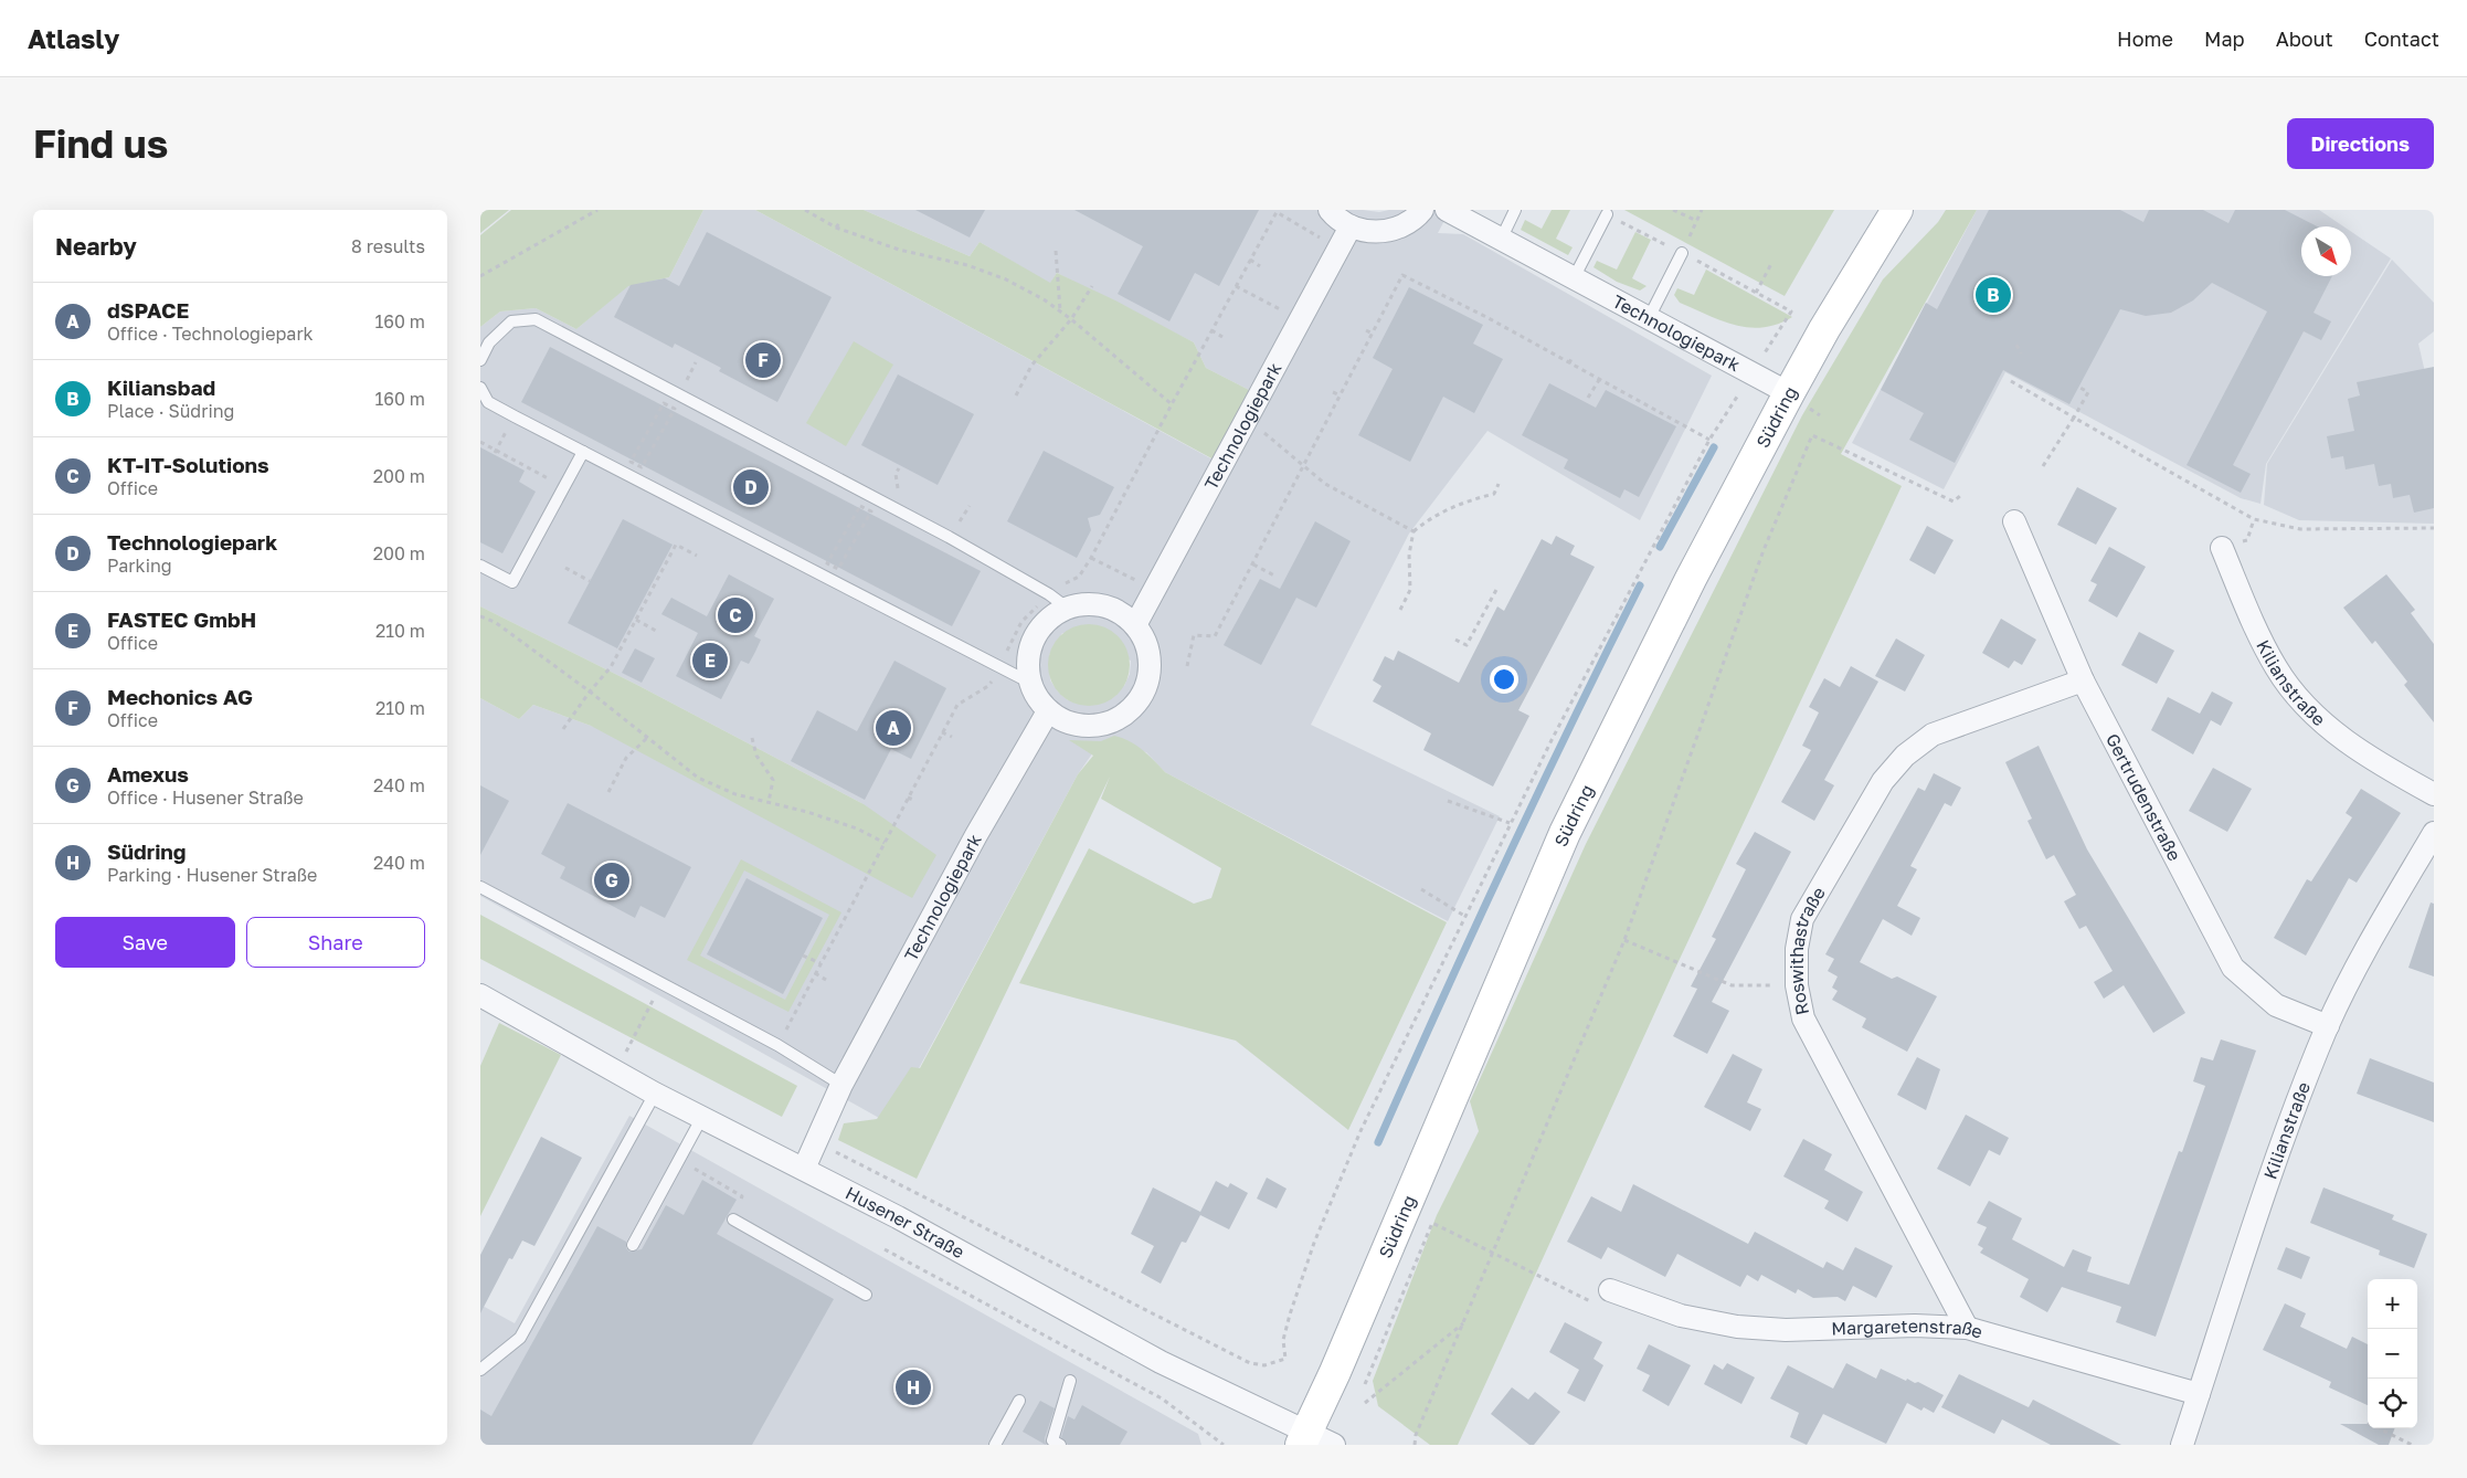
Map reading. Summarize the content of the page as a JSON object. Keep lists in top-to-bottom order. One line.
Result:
{"streets":{"main road":["Südring"],"street":["Technologiepark","Kilianstraße","Gertrudenstraße","Roswithastraße","Husener Straße","Margaretenstraße"]},"crossings":[["Technologiepark","Südring"],["Technologiepark","Husener Straße"],["Südring","Husener Straße"],["Kilianstraße","Gertrudenstraße"],["Kilianstraße","Margaretenstraße"],["Gertrudenstraße","Roswithastraße"],["Roswithastraße","Margaretenstraße"]],"north":"bottom right","page":{"header":"Atlasly","nav":["Home","Map","About","Contact"],"buttons":["Directions",["Save","Share"]],"title":"Find us","heading":["Nearby","8 results"],"pins":["B","F","D","C","E","A","G","H"],"list":[{"mark":"A","name":"dSPACE","note":"Office · Technologiepark","value":"160 m"},{"mark":"B","name":"Kiliansbad","note":"Place · Südring","value":"160 m"},{"mark":"C","name":"KT-IT-Solutions","note":"Office","value":"200 m"},{"mark":"D","name":"Technologiepark","note":"Parking","value":"200 m"},{"mark":"E","name":"FASTEC GmbH","note":"Office","value":"210 m"},{"mark":"F","name":"Mechonics AG","note":"Office","value":"210 m"},{"mark":"G","name":"Amexus","note":"Office · Husener Straße","value":"240 m"},{"mark":"H","name":"Südring","note":"Parking · Husener Straße","value":"240 m"}],"map_buttons":["+","−"]}}
